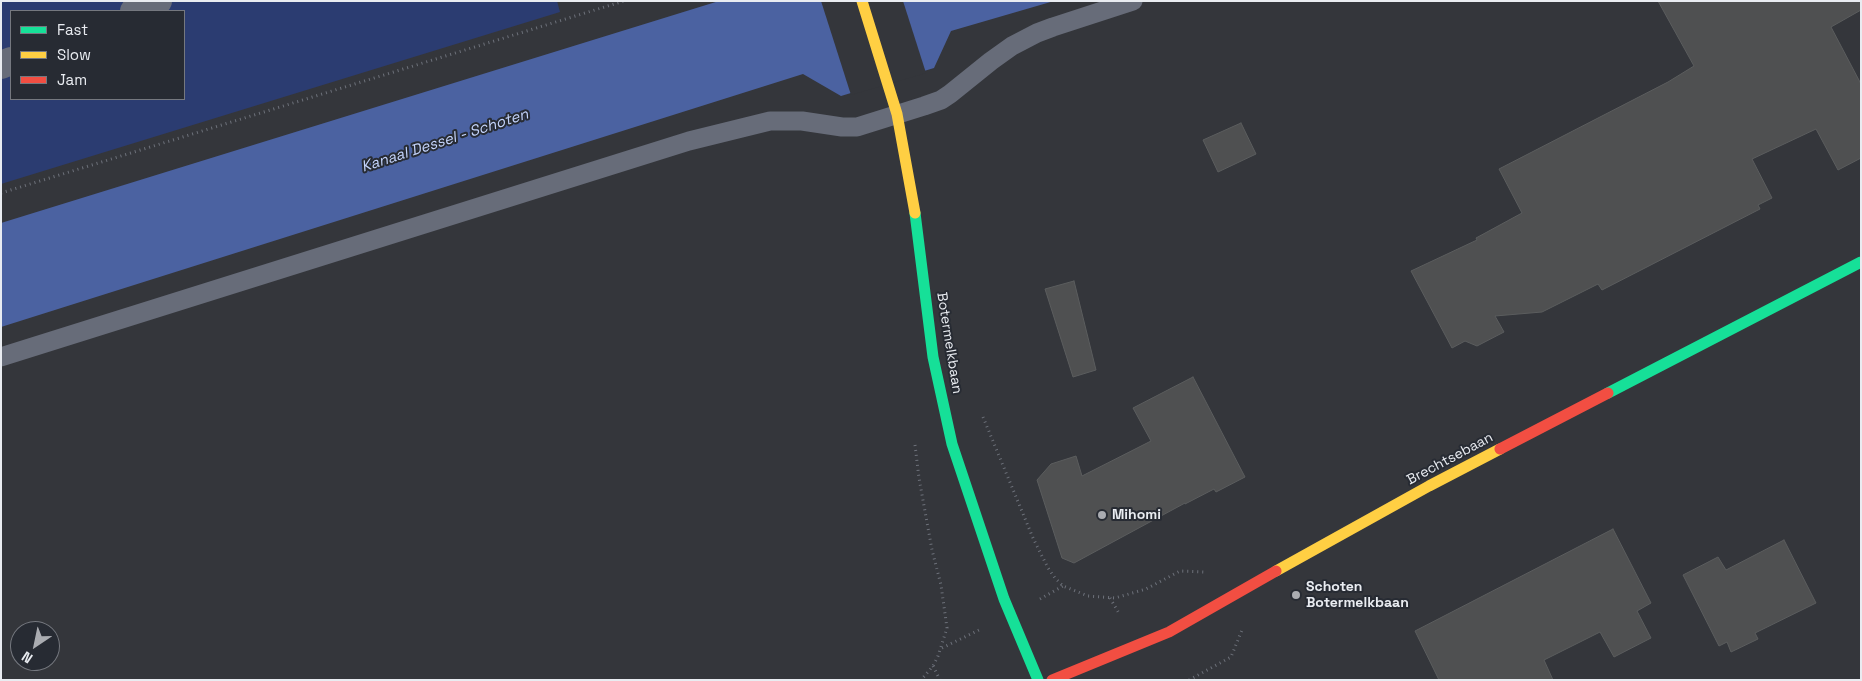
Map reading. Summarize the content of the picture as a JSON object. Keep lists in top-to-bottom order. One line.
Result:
{"streets":{"main road":["Botermelkbaan","Brechtsebaan"]},"water":["Kanaal Dessel - Schoten"],"places":["Mihomi","Schoten Botermelkbaan"],"legend":["Fast","Slow","Jam"],"north":"bottom left"}
